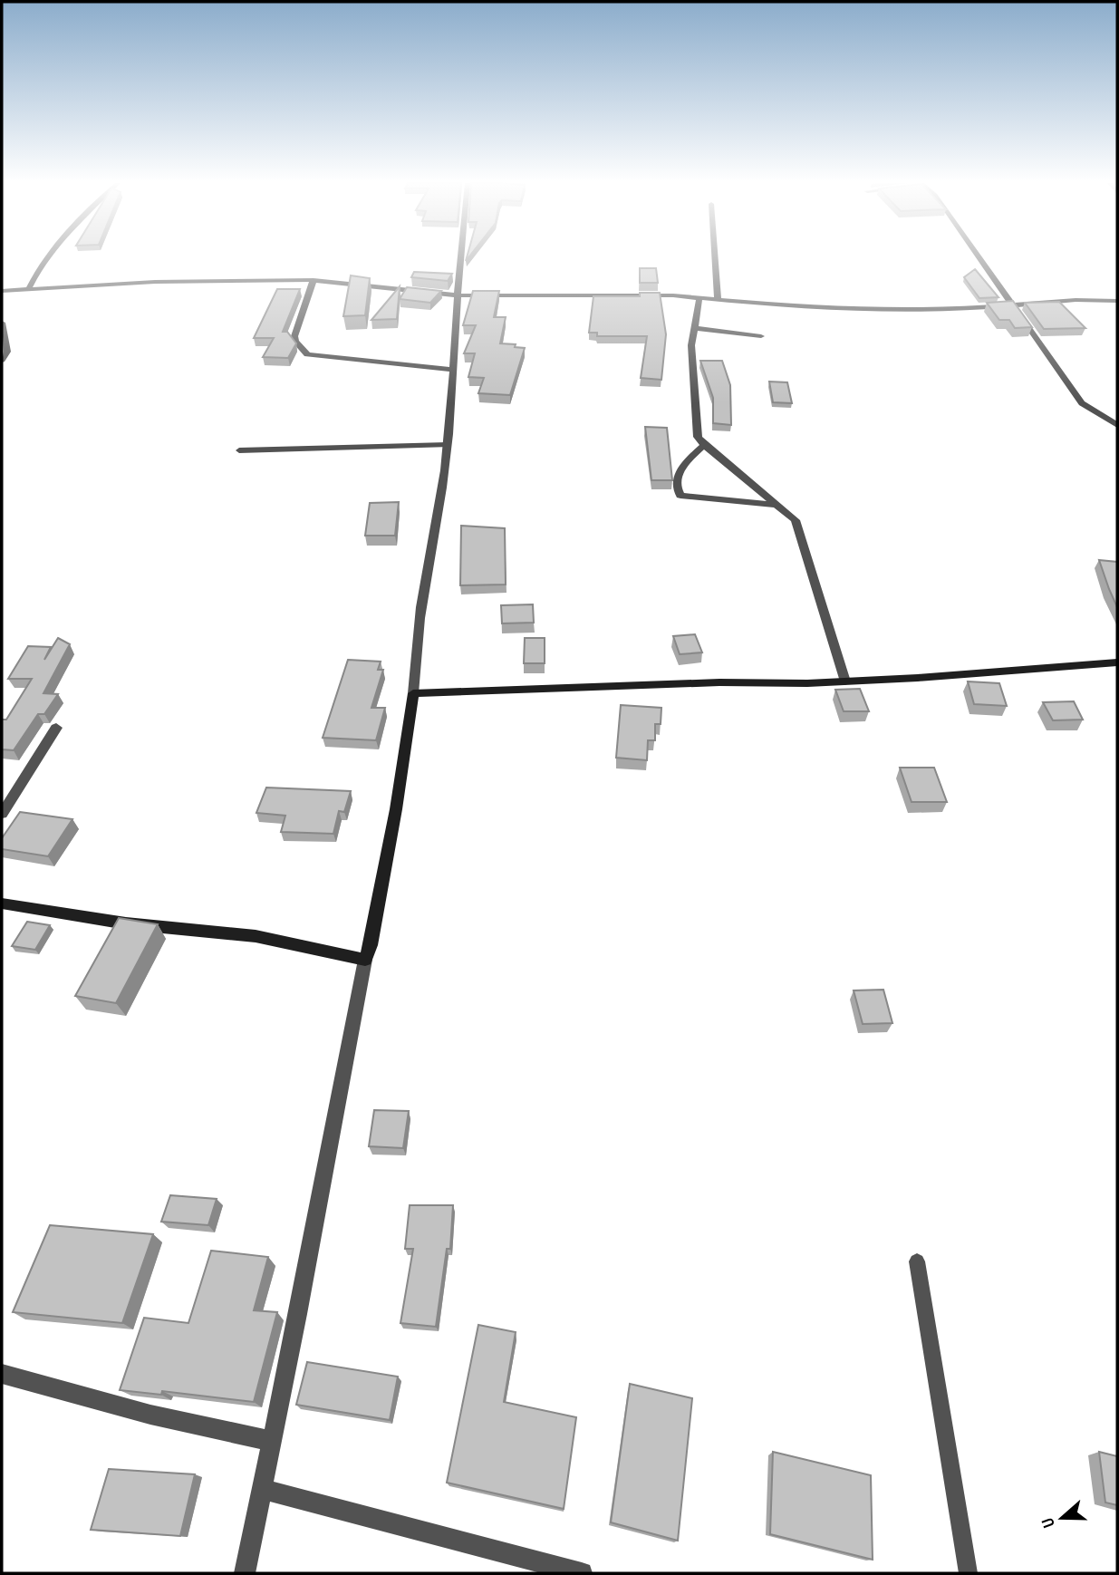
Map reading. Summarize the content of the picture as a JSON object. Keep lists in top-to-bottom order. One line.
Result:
{"north":"left"}
